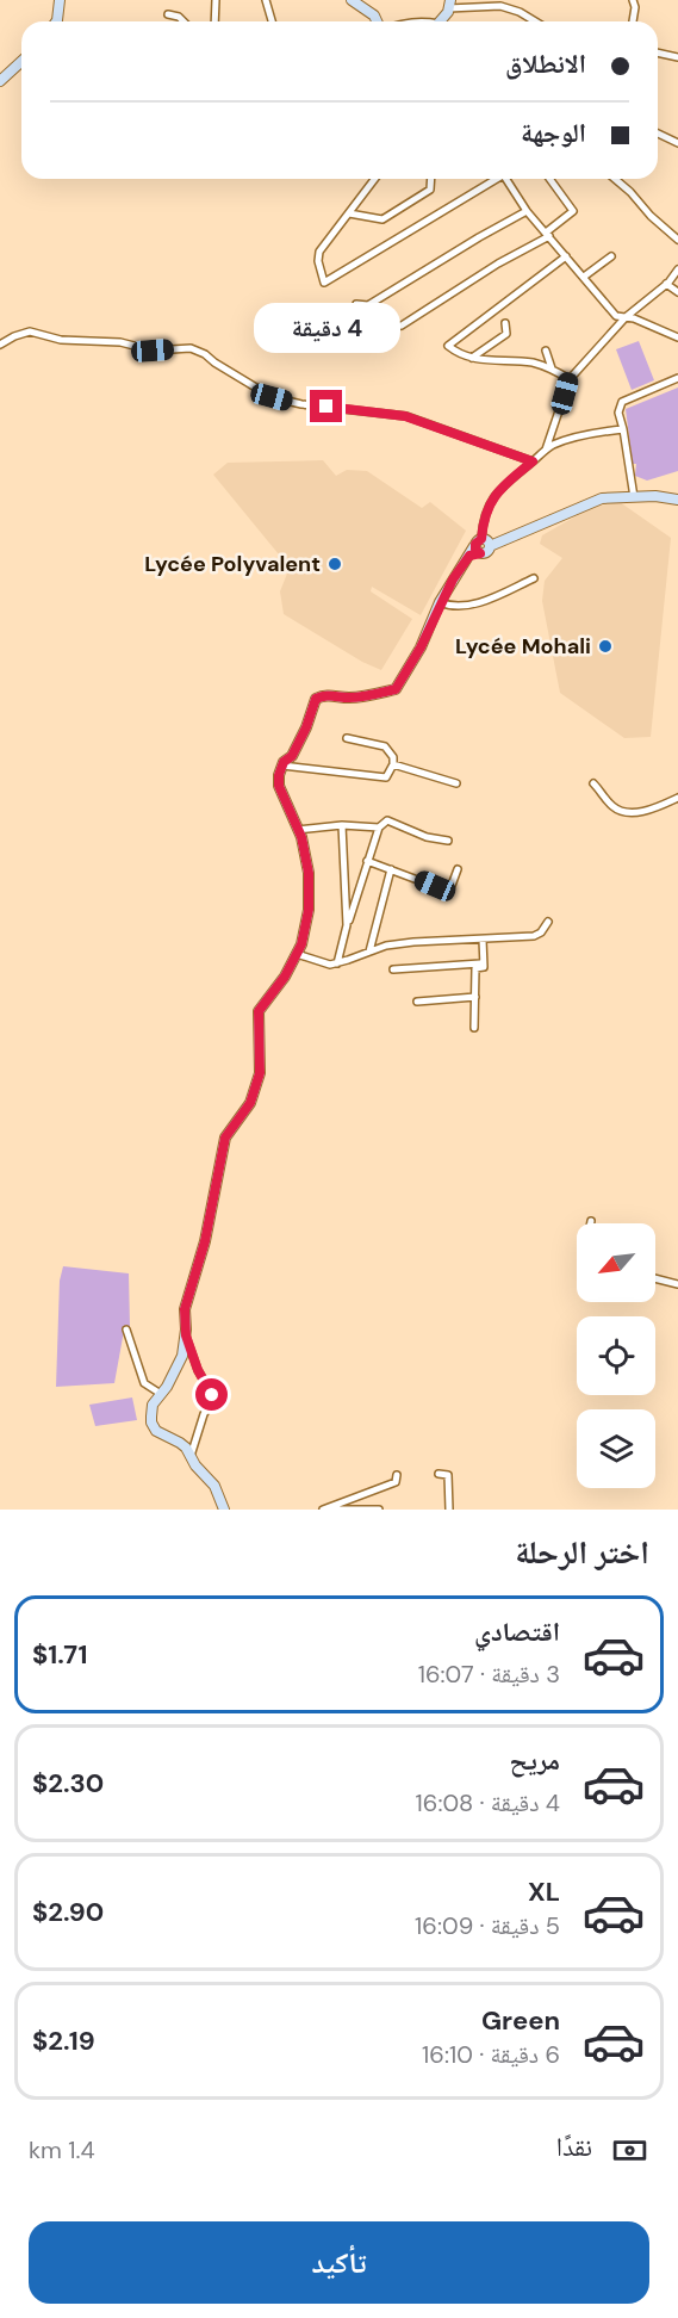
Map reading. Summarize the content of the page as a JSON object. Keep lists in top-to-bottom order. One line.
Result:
{"places":["Lycée Polyvalent","Lycée Mohali"],"north":"bottom left","page":{"banner":["الانطلاق","الوجهة"],"bubble":"4 دقيقة","heading":"اختر الرحلة","list":[{"name":"اقتصادي","note":"3 دقيقة · 16:07","value":"$1.71"},{"name":"مريح","note":"4 دقيقة · 16:08","value":"$2.30"},{"name":"XL","note":"5 دقيقة · 16:09","value":"$2.90"},{"name":"Green","note":"6 دقيقة · 16:10","value":"$2.19"}],"pay":["نقدًا","1.4 km"],"buttons":"تأكيد"}}
